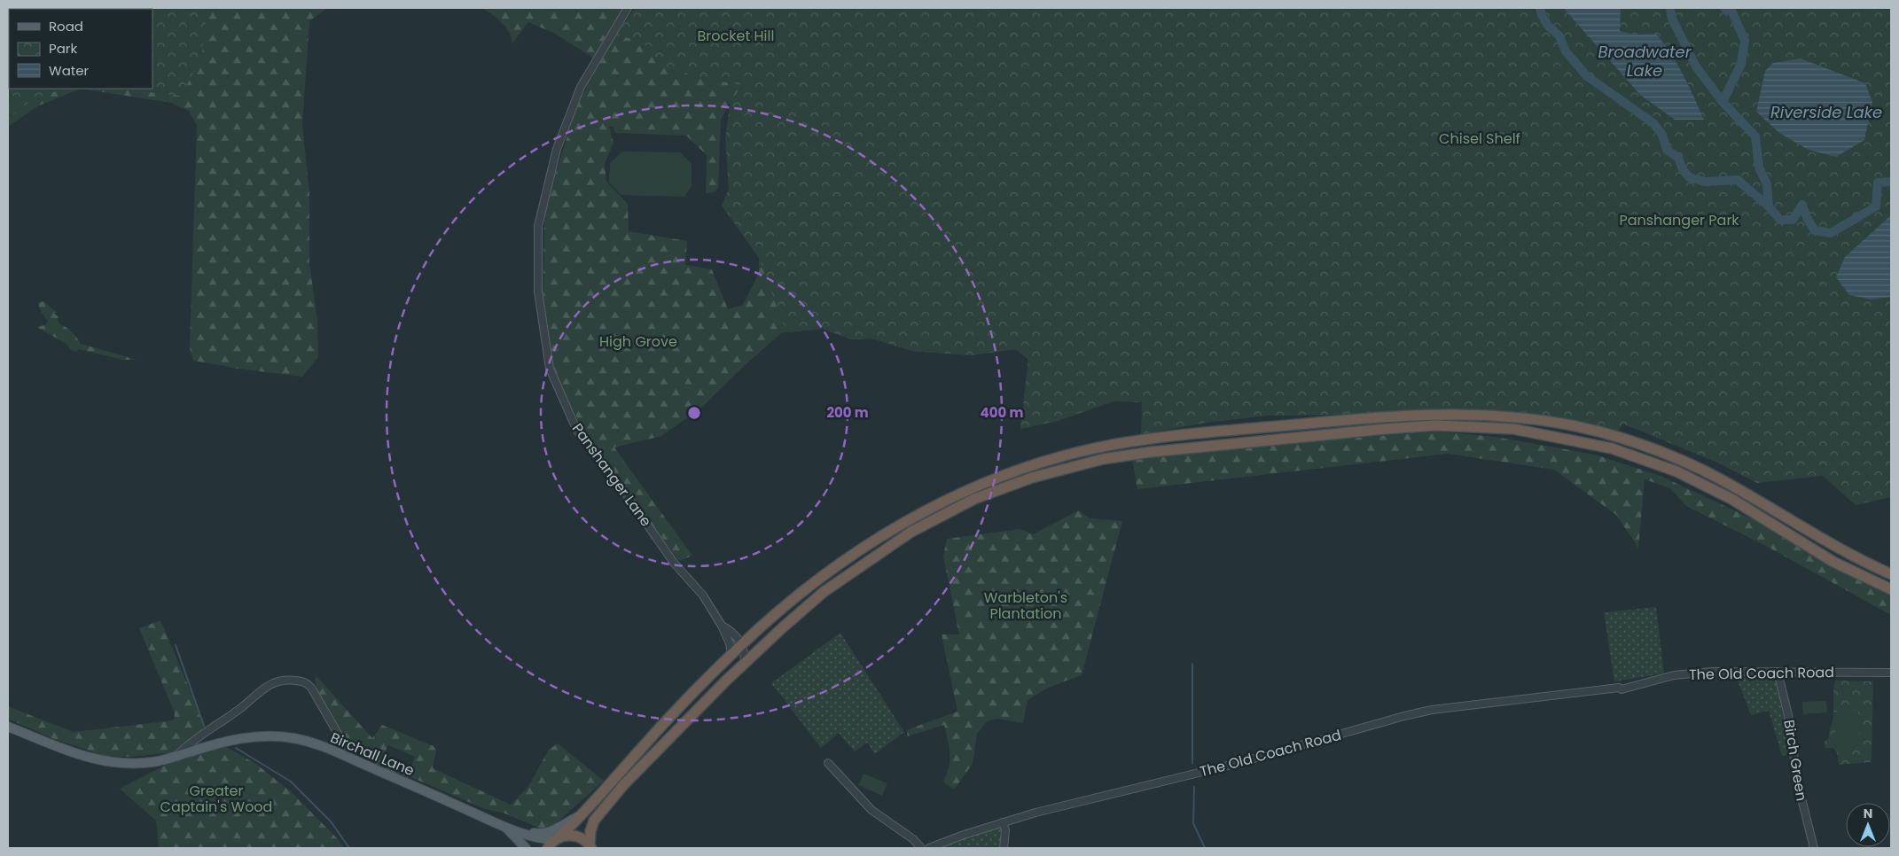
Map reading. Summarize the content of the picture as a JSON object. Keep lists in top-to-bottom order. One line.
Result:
{"streets":{"main road":["Birchall Lane"],"street":["Panshanger Lane","The Old Coach Road","Birch Green"]},"crossings":[["The Old Coach Road","Birch Green"]],"water":["Broadwater Lake","Riverside Lake"],"parks":["Brocket Hill","Chisel Shelf","Panshanger Park","High Grove","Warbleton's Plantation","Greater Captain's Wood"],"legend":["Road","Park","Water"],"north":"top","rings":["200 m","400 m"]}
